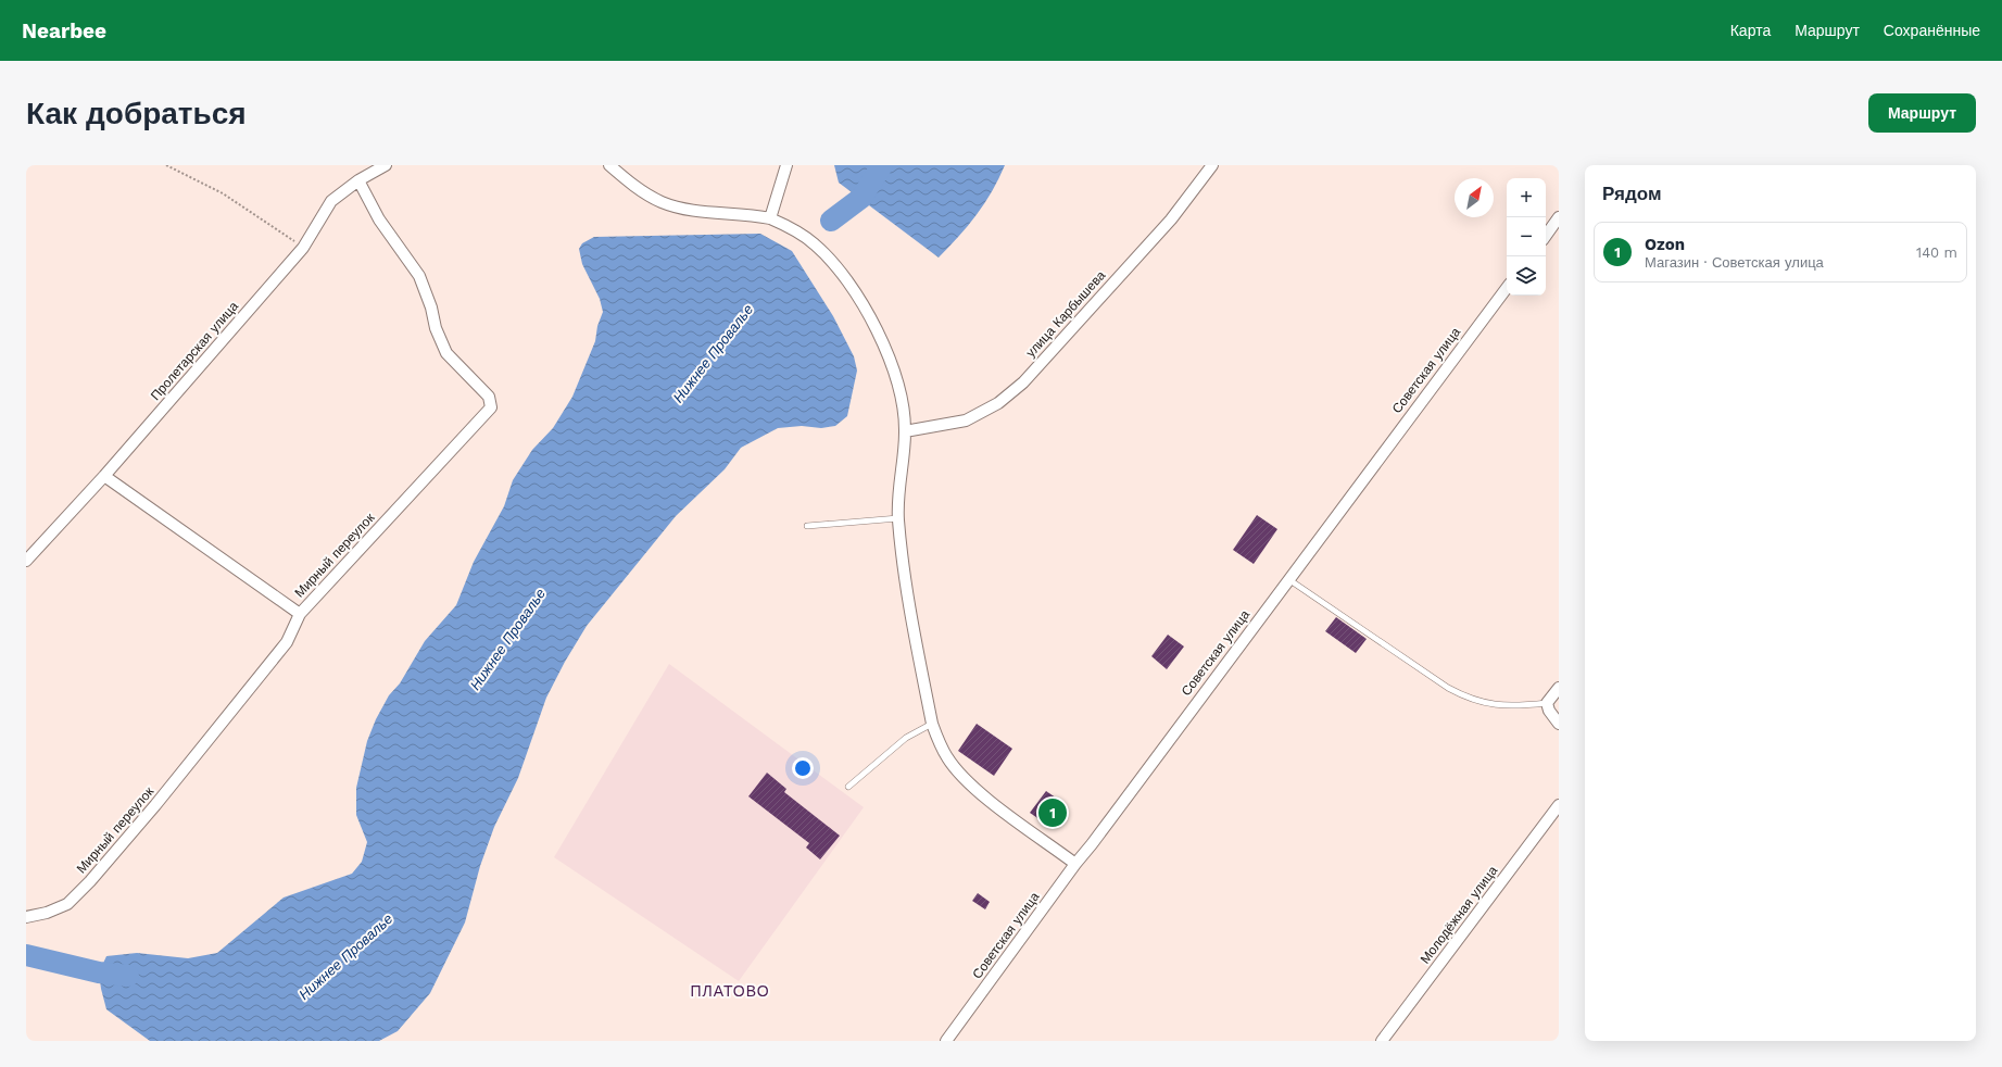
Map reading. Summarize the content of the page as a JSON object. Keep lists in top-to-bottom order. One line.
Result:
{"streets":{"street":["улица Карбышева","Пролетарская улица","Советская улица","Мирный переулок","Молодёжная улица"]},"crossings":[["Пролетарская улица","Мирный переулок"]],"districts":["ПЛАТОВО"],"water":["Нижнее Провалье"],"north":"top right","page":{"header":"Nearbee","nav":["Карта","Маршрут","Сохранённые"],"buttons":"Маршрут","title":"Как добраться","heading":"Рядом","map_buttons":["+","−"],"list":[{"mark":"1","name":"Ozon","note":"Магазин · Советская улица","value":"140 m"}],"pins":"1"}}
